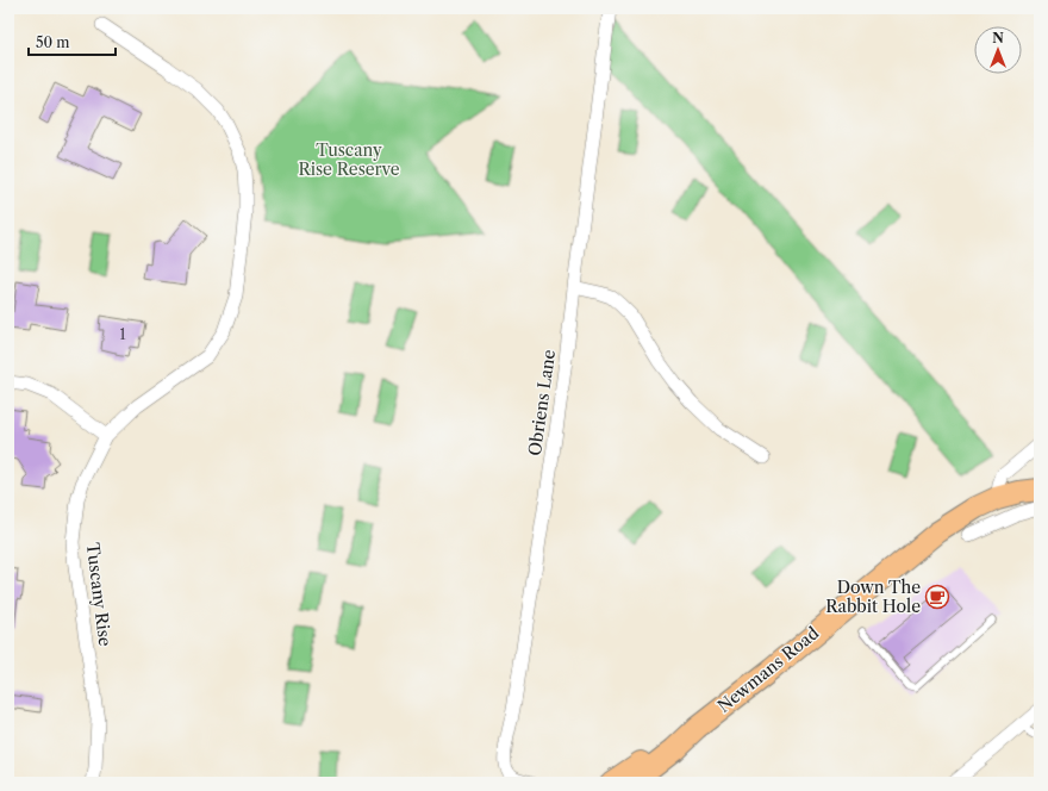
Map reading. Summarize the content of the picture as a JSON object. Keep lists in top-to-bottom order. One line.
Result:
{"streets":{"main road":["Newmans Road"],"street":["Obriens Lane","Tuscany Rise"]},"parks":["Tuscany Rise Reserve"],"places":{"cafe":["Down The Rabbit Hole"]},"house_numbers":["1"],"scale_bar":"50 m","north":"top"}
